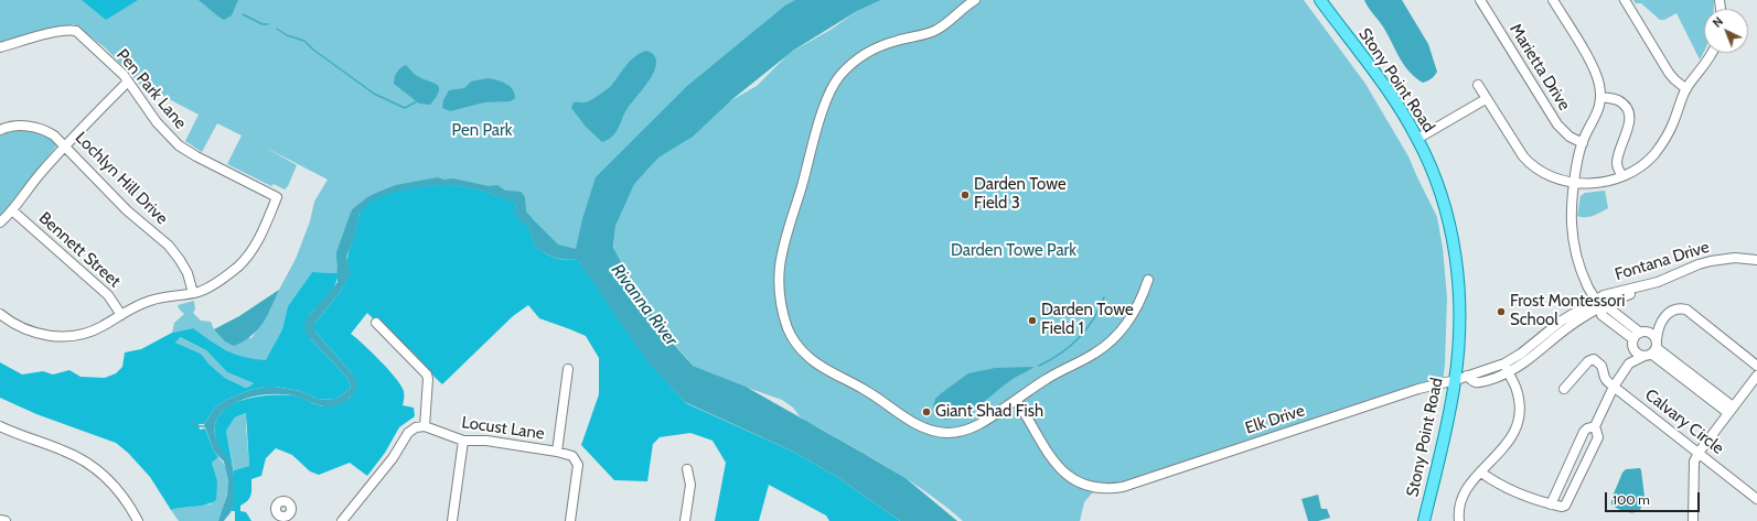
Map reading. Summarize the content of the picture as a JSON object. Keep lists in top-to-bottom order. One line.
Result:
{"streets":{"main road":["Stony Point Road"],"street":["Marietta Drive","Pen Park Lane","Lochlyn Hill Drive","Bennett Street","Fontana Drive","Elk Drive","Calvary Circle","Locust Lane"]},"crossings":[["Stony Point Road","Elk Drive"],["Pen Park Lane","Lochlyn Hill Drive"],["Fontana Drive","Elk Drive"]],"water":["Rivanna River"],"parks":["Pen Park","Darden Towe Park"],"places":["Darden Towe Field 3","Frost Montessori School","Darden Towe Field 1","Giant Shad Fish"],"scale_bar":"100 m","north":"top left"}
